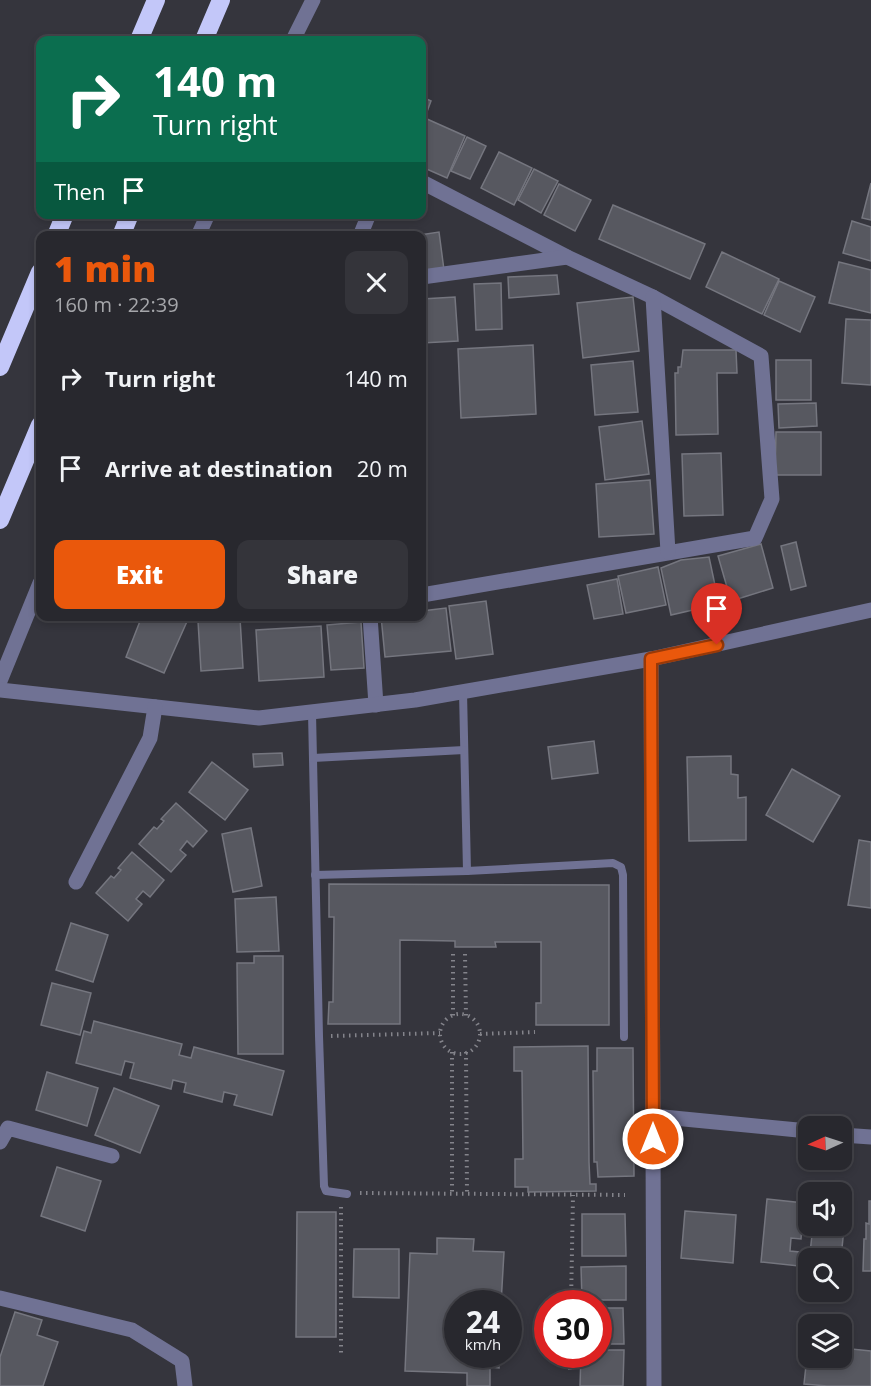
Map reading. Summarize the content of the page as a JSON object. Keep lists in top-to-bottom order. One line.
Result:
{"north":"left","page":{"turn":["140 m","Turn right"],"then":"Then","heading":["1 min","160 m · 22:39"],"list":[{"name":"Turn right","value":"140 m"},{"name":"Arrive at destination","value":"20 m"}],"buttons":["Exit","Share"],"speed":"24 km/h","limit":"30"}}
